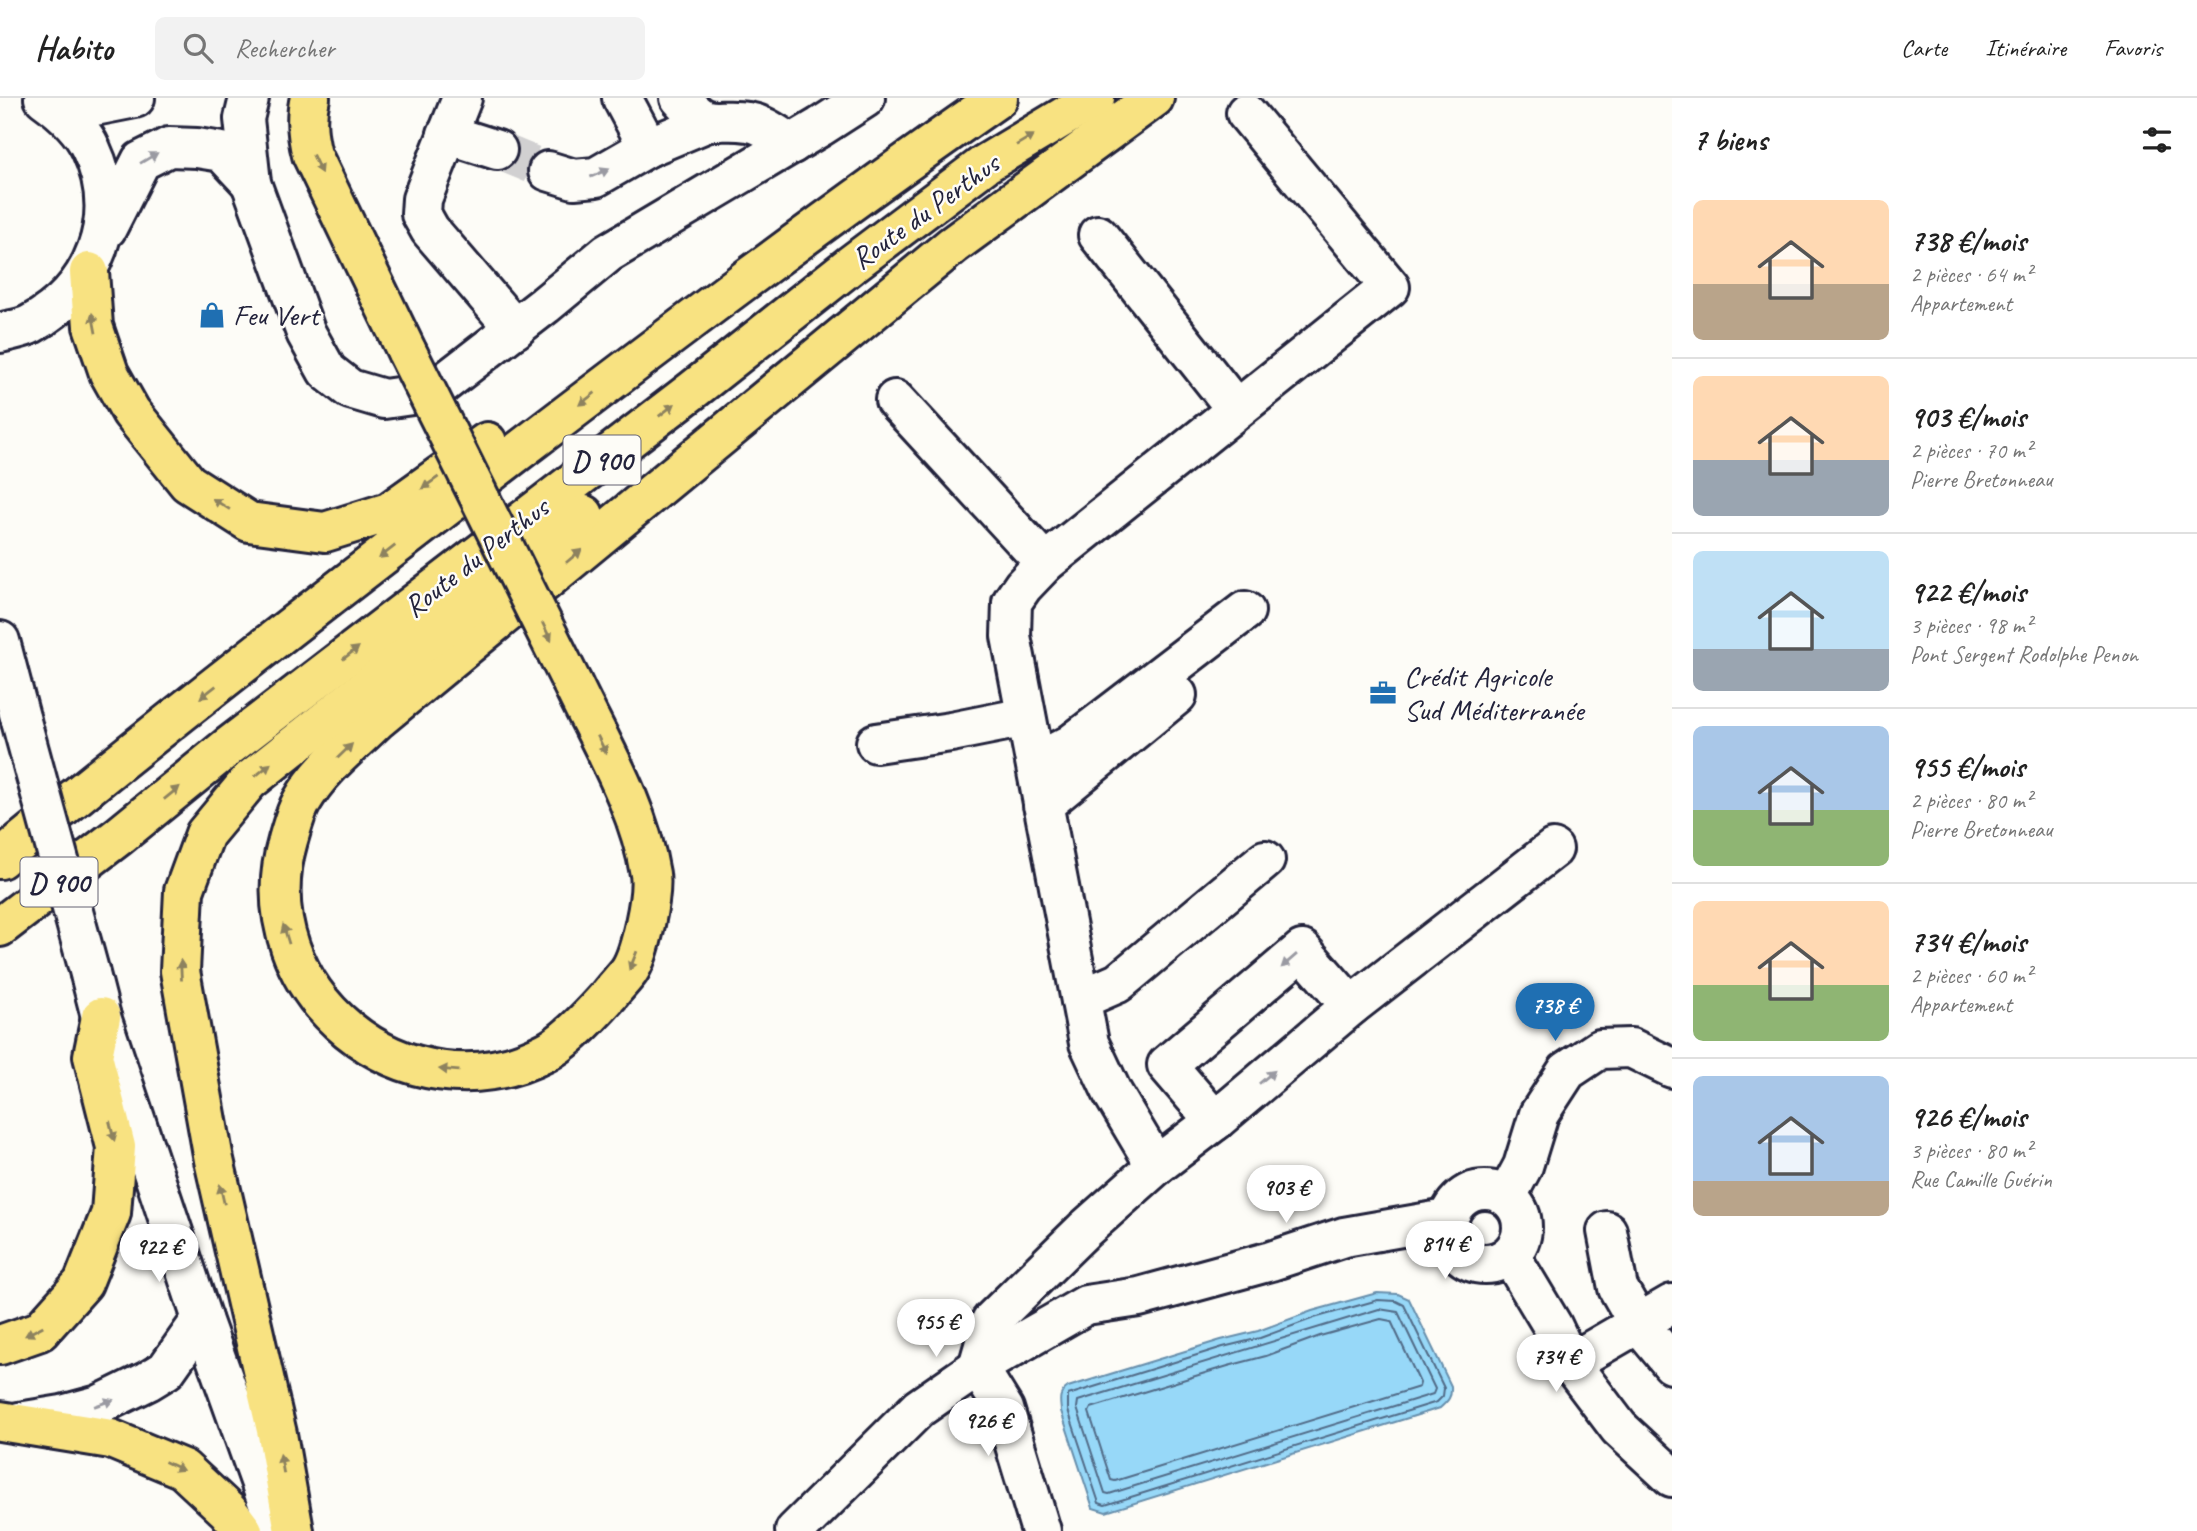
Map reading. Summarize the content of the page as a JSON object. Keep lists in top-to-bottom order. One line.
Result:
{"streets":{"main road":["Route du Perthus","D 900"]},"places":{"shop":["Feu Vert"],"office":["Crédit Agricole Sud Méditerranée"]},"page":{"header":"Habito","search":"Rechercher","nav":["Carte","Itinéraire","Favoris"],"heading":"7 biens","list":[{"name":"738 €/mois","note":"2 pièces · 64 m² · Appartement"},{"name":"903 €/mois","note":"2 pièces · 70 m² · Pierre Bretonneau"},{"name":"922 €/mois","note":"3 pièces · 98 m² · Pont Sergent Rodolphe Penon"},{"name":"955 €/mois","note":"2 pièces · 80 m² · Pierre Bretonneau"},{"name":"734 €/mois","note":"2 pièces · 60 m² · Appartement"},{"name":"926 €/mois","note":"3 pièces · 80 m² · Rue Camille Guérin"}],"price":["738 €","903 €","814 €","922 €","955 €","734 €","926 €"]}}
